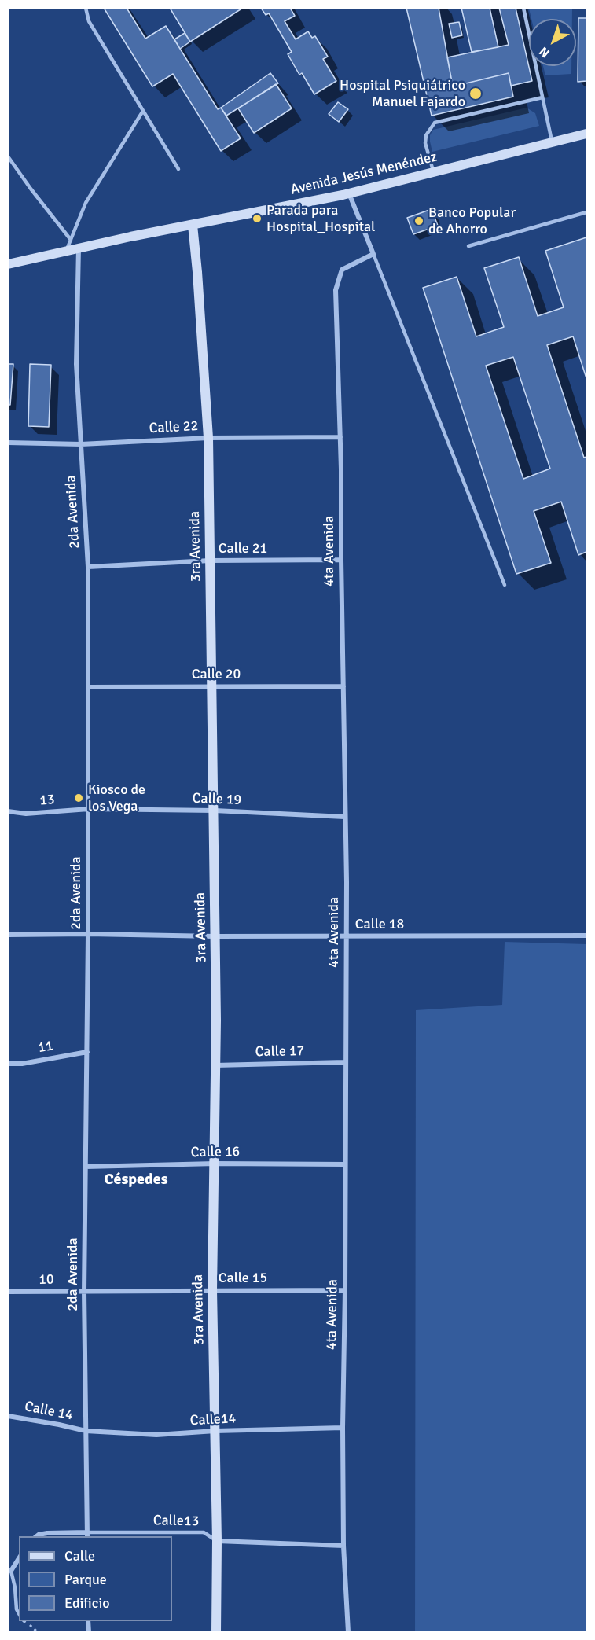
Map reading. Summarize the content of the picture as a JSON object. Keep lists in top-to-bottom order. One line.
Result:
{"streets":{"street":["Avenida Jesús Menéndez","Calle 22","2da Avenida","3ra Avenida","Calle 21","4ta Avenida","Calle 20","Calle 19","13","Calle 18","11","Calle 17","Calle 16","Calle 15","10","Calle 14","Calle14","Calle13"]},"crossings":[["Avenida Jesús Menéndez","2da Avenida"],["Avenida Jesús Menéndez","3ra Avenida"],["Calle 22","2da Avenida"],["Calle 22","3ra Avenida"],["Calle 22","4ta Avenida"],["2da Avenida","Calle 21"],["2da Avenida","Calle 20"],["2da Avenida","Calle 19"],["2da Avenida","13"],["2da Avenida","Calle 18"],["2da Avenida","11"],["2da Avenida","Calle 16"],["2da Avenida","Calle 15"],["2da Avenida","10"],["2da Avenida","Calle 14"],["2da Avenida","Calle14"],["2da Avenida","Calle13"],["3ra Avenida","Calle 21"],["3ra Avenida","Calle 20"],["3ra Avenida","Calle 19"],["3ra Avenida","Calle 18"],["3ra Avenida","Calle 17"],["3ra Avenida","Calle 16"],["3ra Avenida","Calle 15"],["3ra Avenida","Calle14"],["3ra Avenida","Calle13"],["Calle 21","4ta Avenida"],["4ta Avenida","Calle 20"],["4ta Avenida","Calle 19"],["4ta Avenida","Calle 18"],["4ta Avenida","Calle 17"],["4ta Avenida","Calle 16"],["4ta Avenida","Calle 15"],["4ta Avenida","Calle14"],["4ta Avenida","Calle13"],["Calle 19","13"],["Calle 15","10"],["Calle 14","Calle14"]],"districts":["Céspedes"],"places":["Hospital Psiquiátrico Manuel Fajardo","Parada para Hospital_Hospital","Banco Popular de Ahorro","Kiosco de los Vega"],"legend":["Calle","Parque","Edificio"],"north":"bottom left"}
